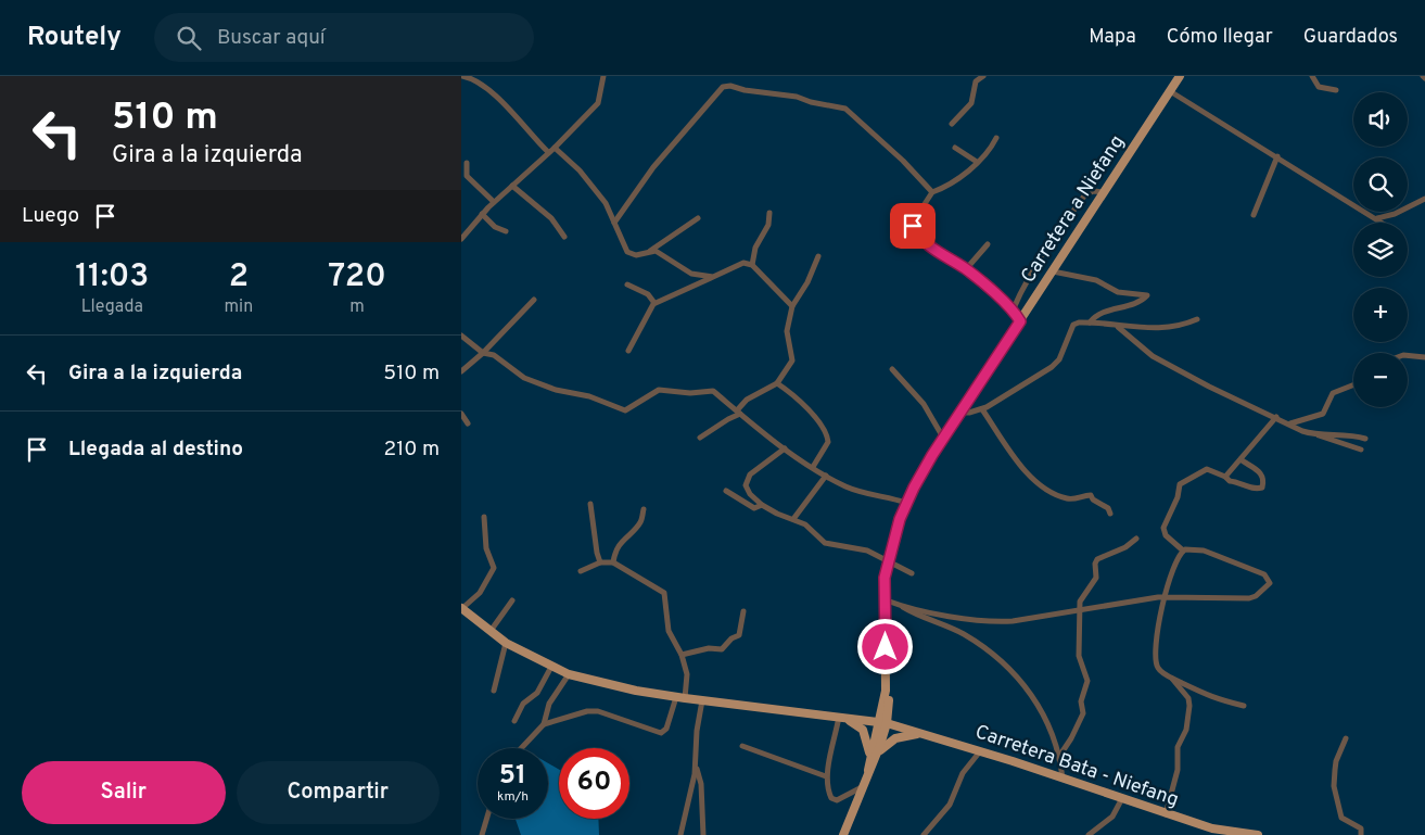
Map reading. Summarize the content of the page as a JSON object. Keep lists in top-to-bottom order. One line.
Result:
{"streets":{"main road":["Carretera a Niefang","Carretera Bata - Niefang"]},"page":{"header":"Routely","search":"Buscar aquí","nav":["Mapa","Cómo llegar","Guardados"],"turn":["510 m","Gira a la izquierda"],"map_buttons":["+","−"],"then":"Luego","eta":["11:03","Llegada","2","min","720","m"],"list":[{"name":"Gira a la izquierda","value":"510 m"},{"name":"Llegada al destino","value":"210 m"}],"speed":"51 km/h","limit":"60","buttons":["Salir","Compartir"]}}
